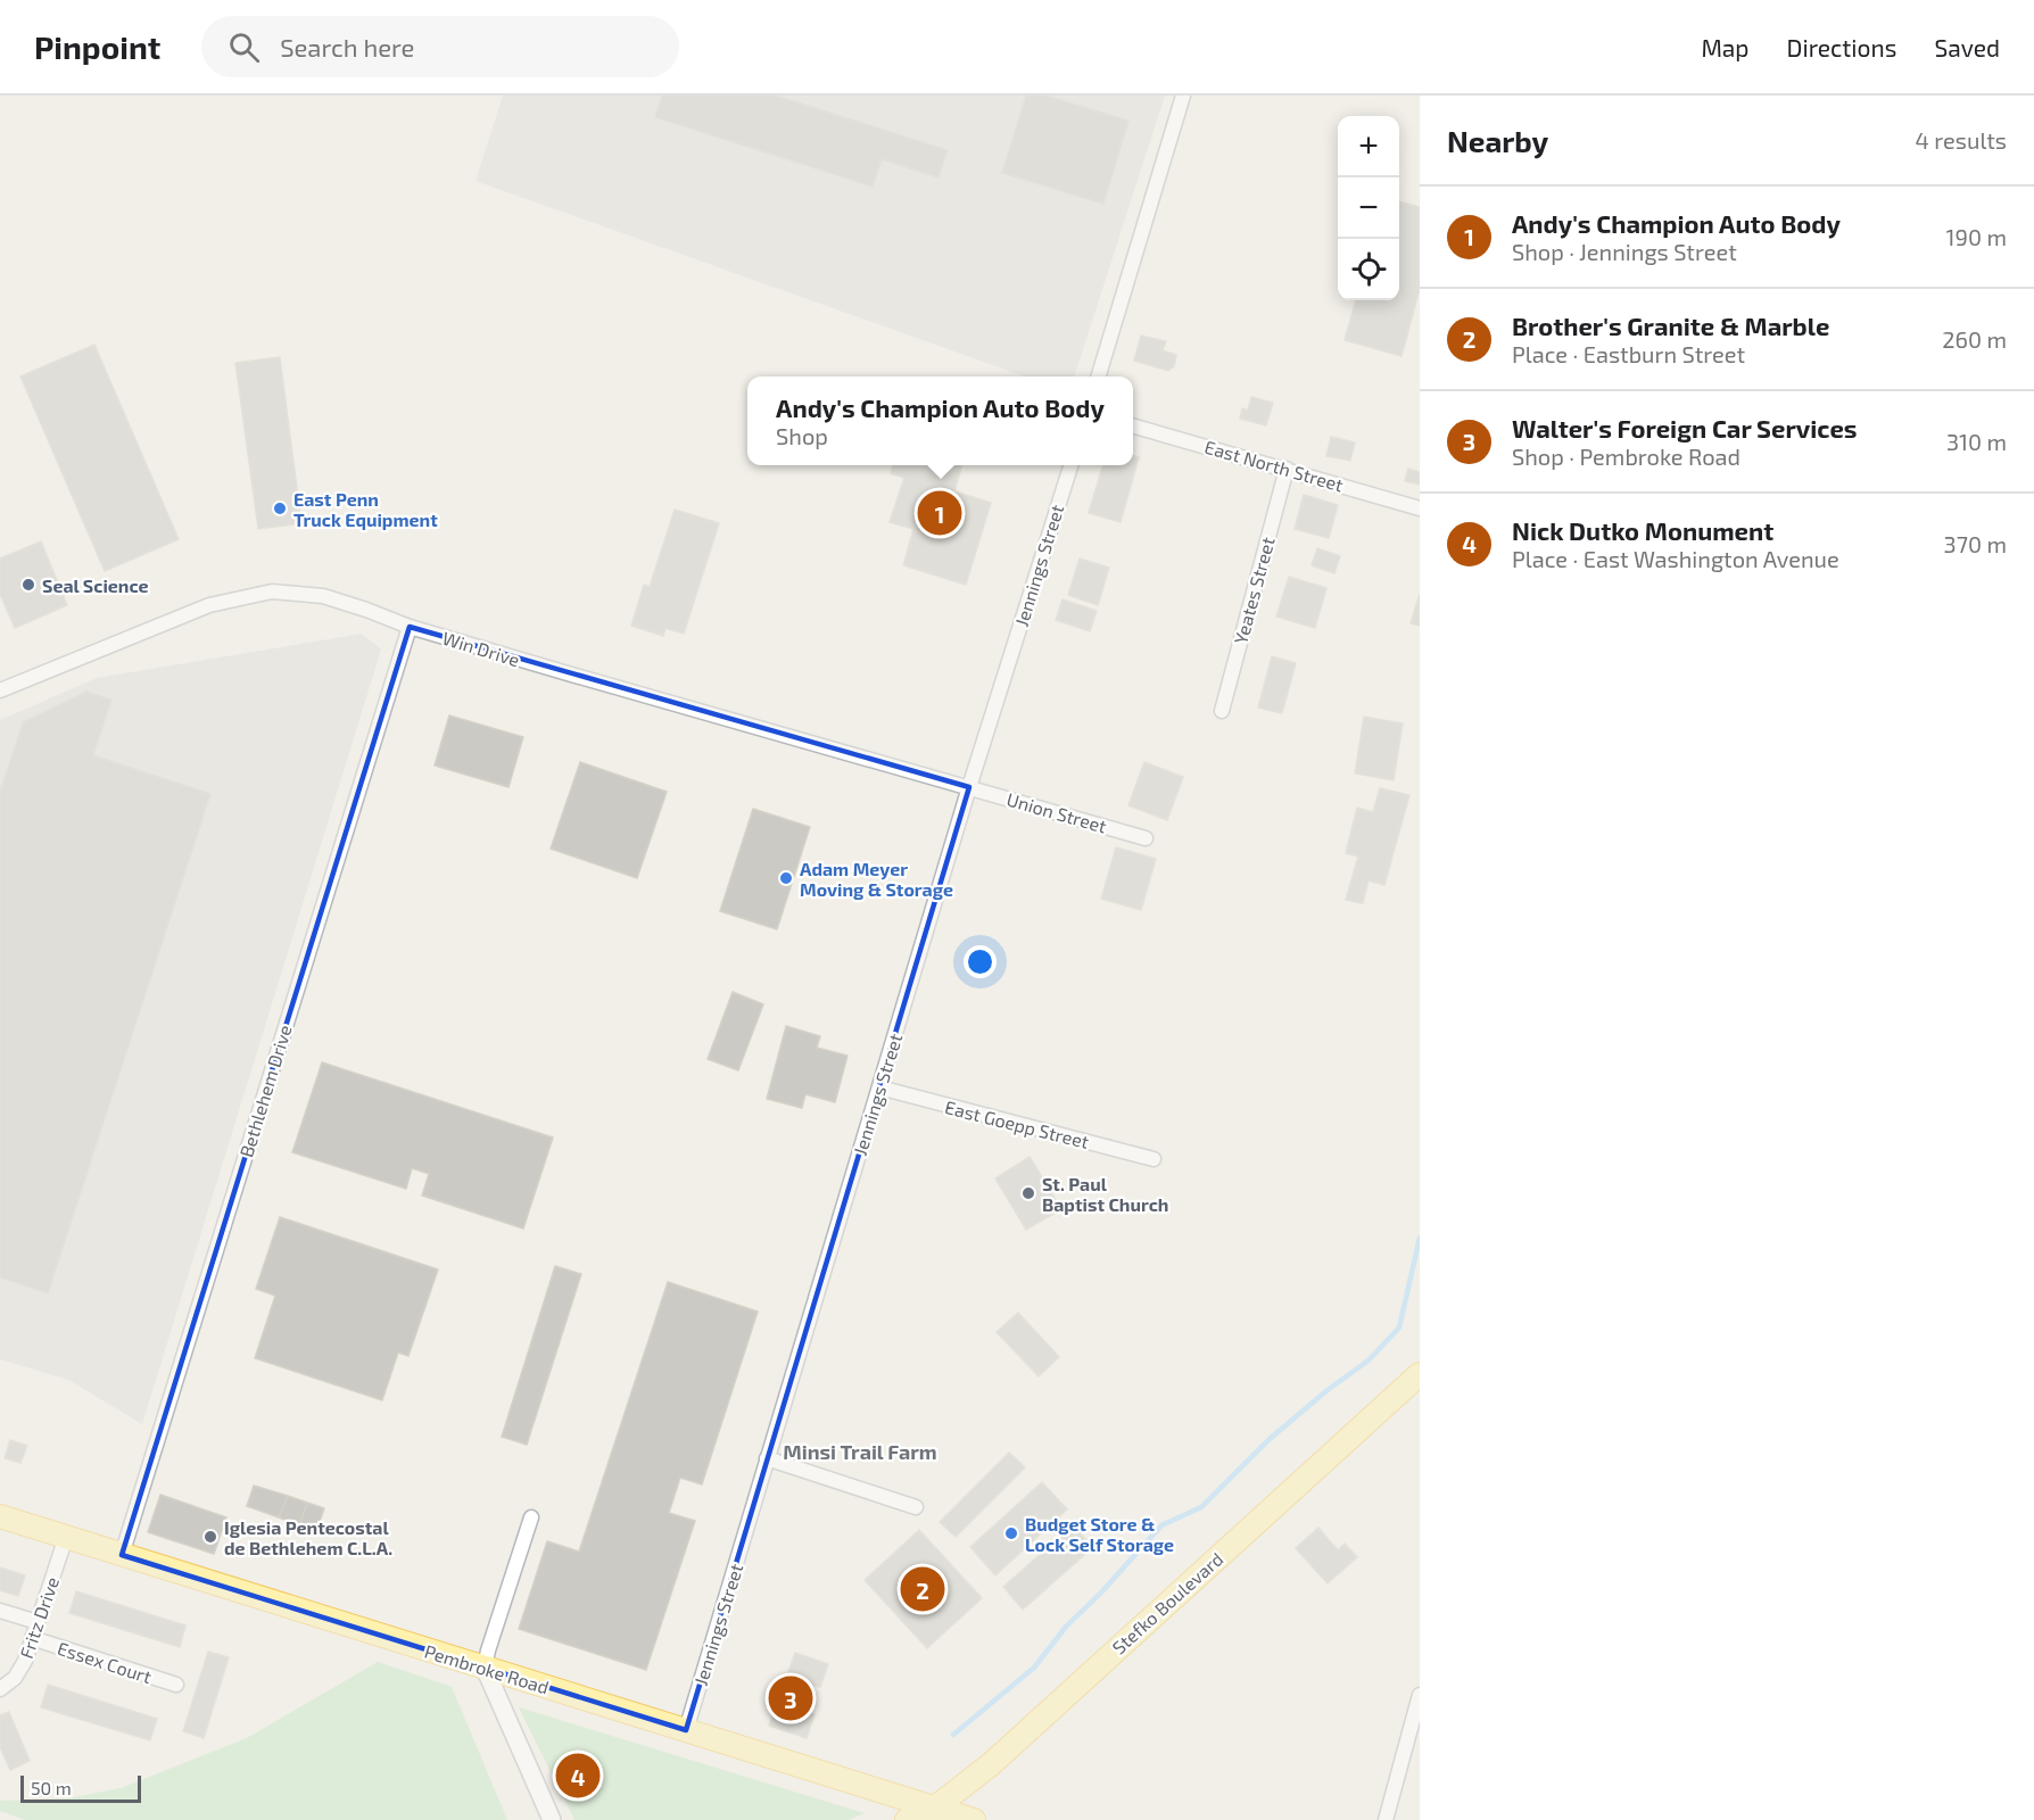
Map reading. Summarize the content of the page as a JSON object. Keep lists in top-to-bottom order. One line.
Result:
{"streets":{"main road":["Stefko Boulevard","Pembroke Road"],"street":["East North Street","Jennings Street","Yeates Street","Win Drive","Union Street","Bethlehem Drive","East Goepp Street","Fritz Drive","Essex Court"]},"crossings":[["East North Street","Yeates Street"],["Jennings Street","Win Drive"],["Jennings Street","Union Street"],["Jennings Street","East Goepp Street"],["Jennings Street","Pembroke Road"],["Win Drive","Union Street"],["Win Drive","Bethlehem Drive"],["Bethlehem Drive","Pembroke Road"],["Stefko Boulevard","Pembroke Road"],["Fritz Drive","Essex Court"],["Fritz Drive","Pembroke Road"]],"districts":["Minsi Trail Farm"],"places":["East Penn Truck Equipment","Seal Science","Adam Meyer Moving & Storage","St. Paul Baptist Church","Budget Store & Lock Self Storage","Iglesia Pentecostal de Bethlehem C.L.A."],"scale_bar":"50 m","page":{"header":"Pinpoint","search":"Search here","nav":["Map","Directions","Saved"],"heading":["Nearby","4 results"],"map_buttons":["+","−"],"list":[{"mark":"1","name":"Andy's Champion Auto Body","note":"Shop · Jennings Street","value":"190 m"},{"mark":"2","name":"Brother's Granite & Marble","note":"Place · Eastburn Street","value":"260 m"},{"mark":"3","name":"Walter's Foreign Car Services","note":"Shop · Pembroke Road","value":"310 m"},{"mark":"4","name":"Nick Dutko Monument","note":"Place · East Washington Avenue","value":"370 m"}],"popup":["Andy's Champion Auto Body","Shop"],"pins":["1","2","3","4"],"scale":"50 m"}}
